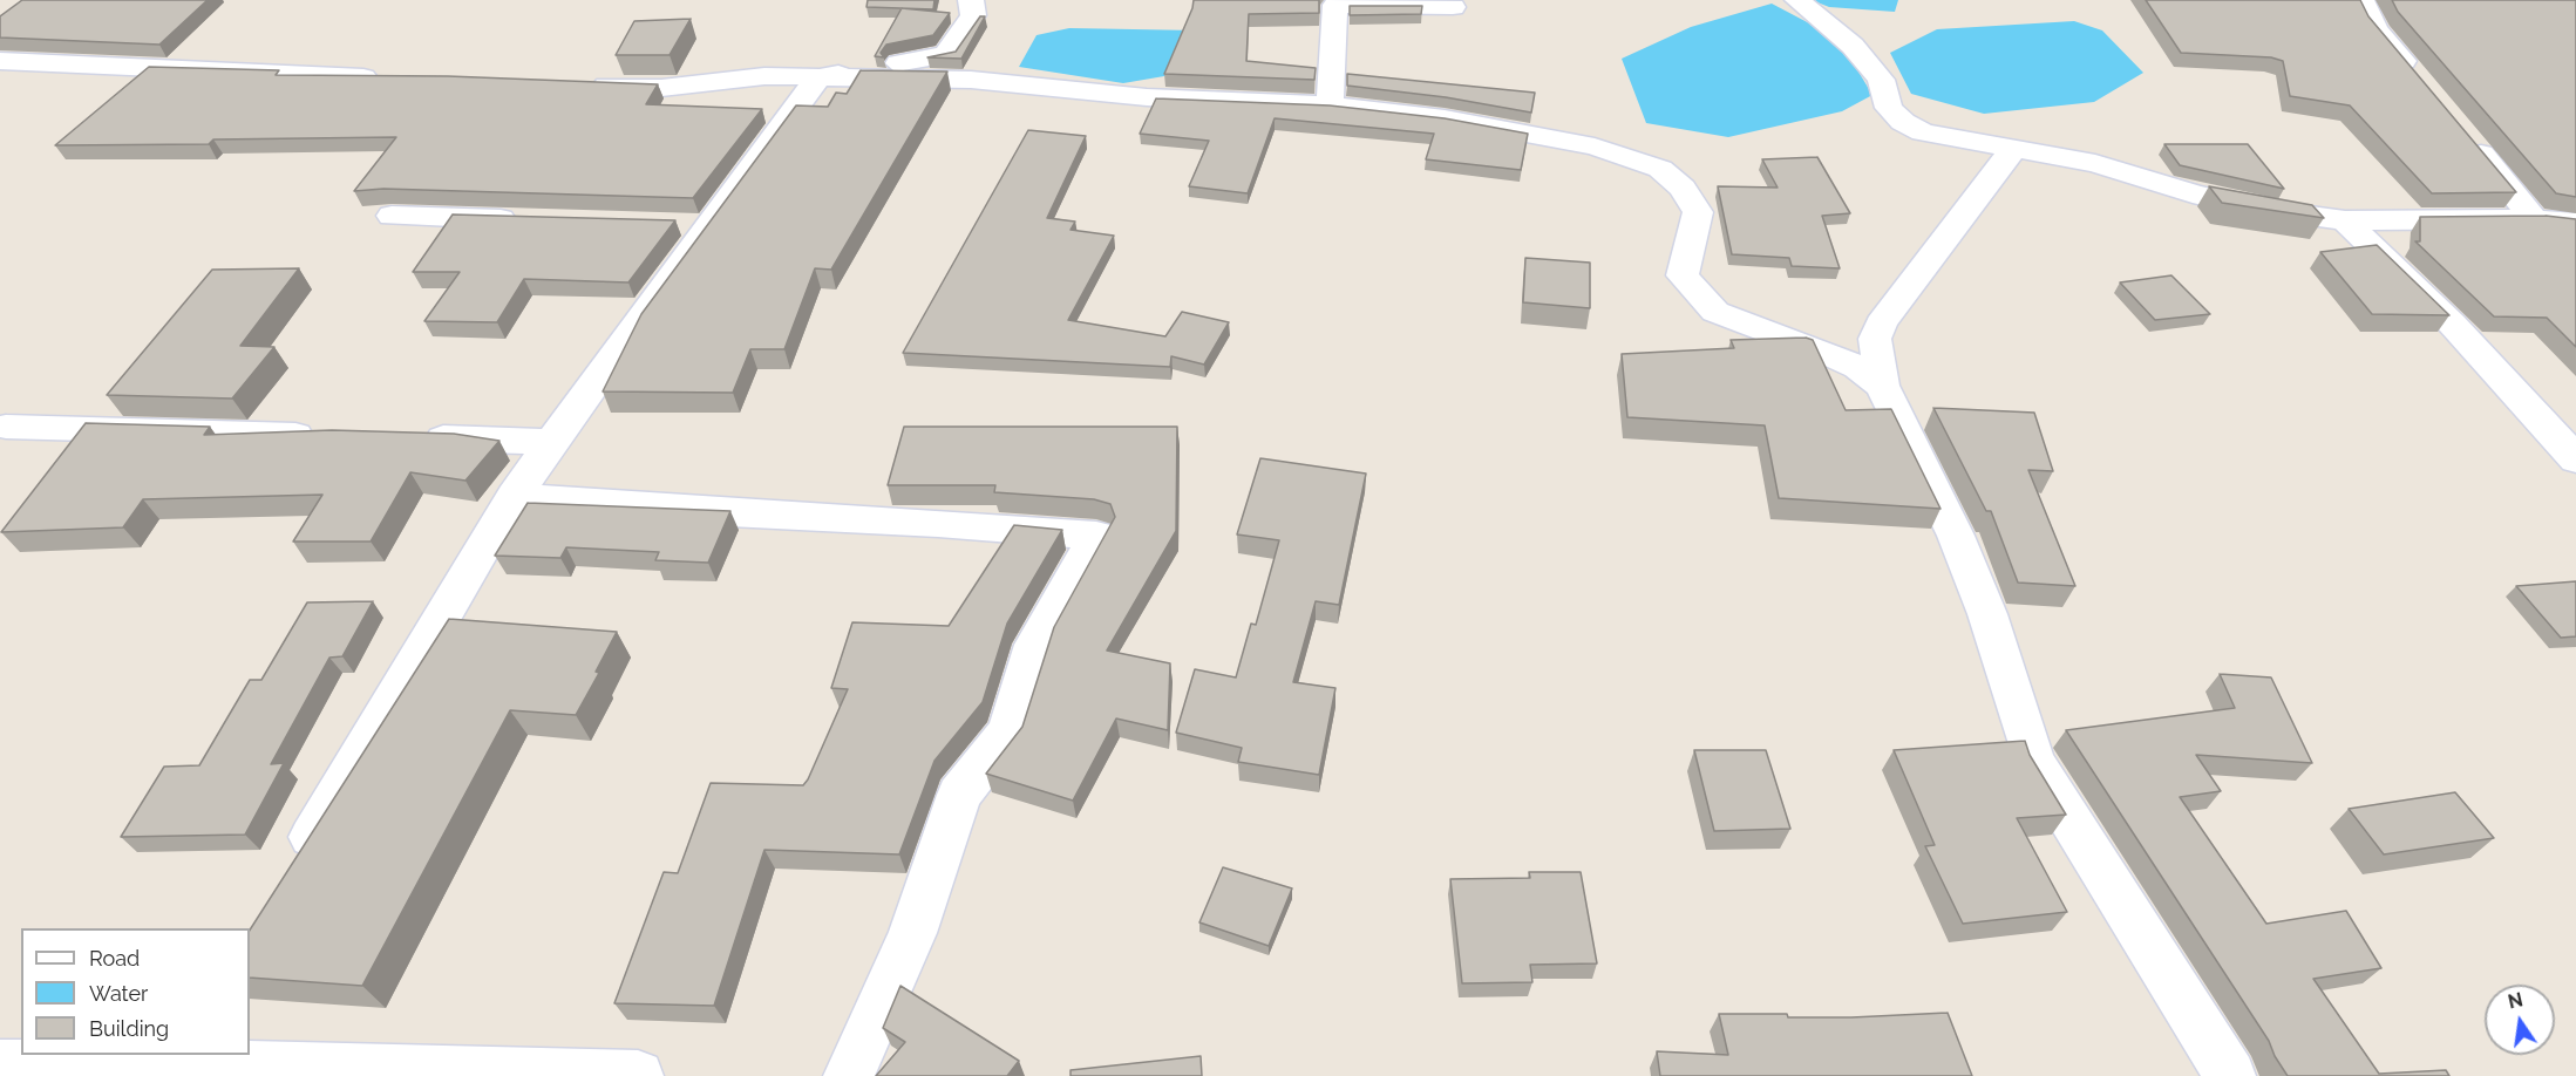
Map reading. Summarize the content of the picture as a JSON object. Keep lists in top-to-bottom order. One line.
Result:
{"legend":["Road","Water","Building"],"north":"top"}
